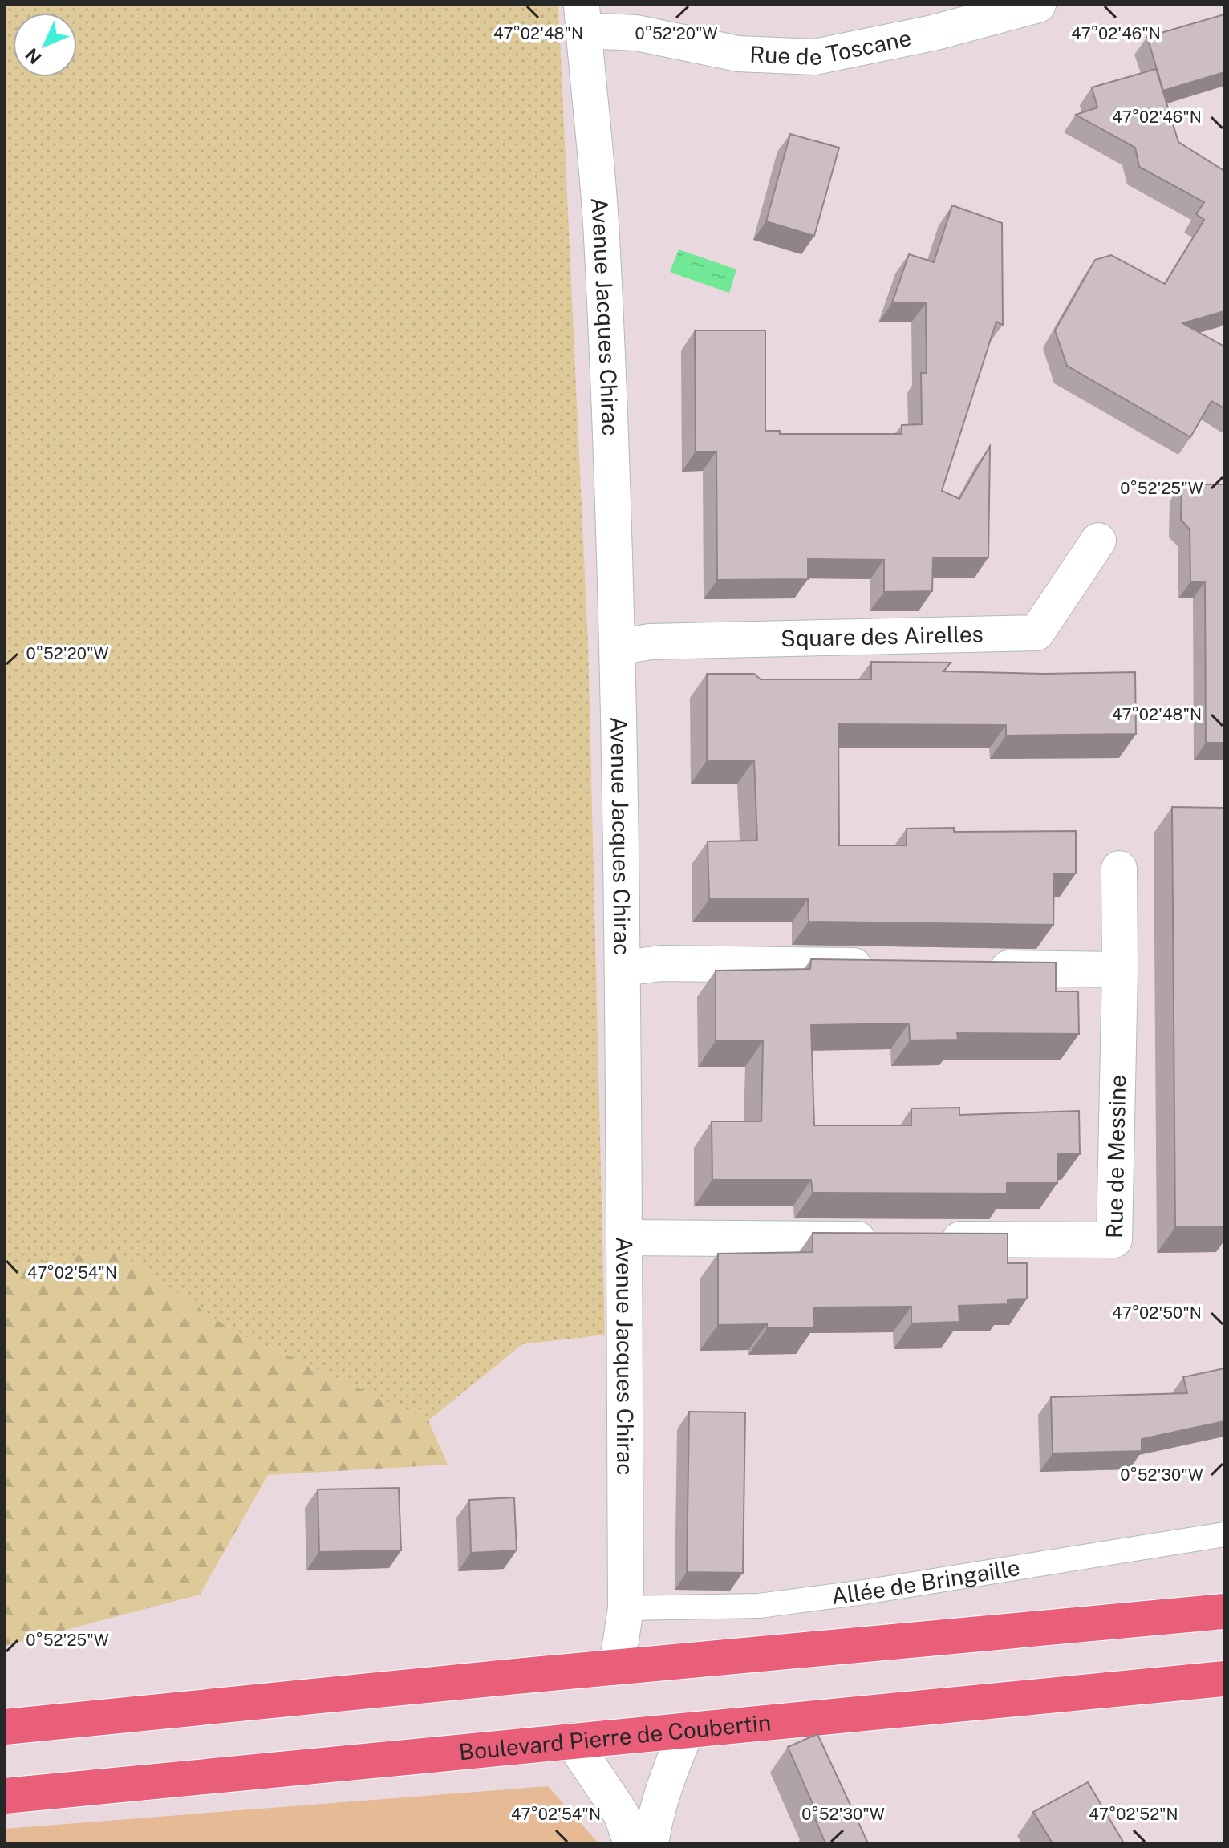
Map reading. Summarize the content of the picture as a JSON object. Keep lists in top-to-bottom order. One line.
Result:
{"streets":{"main road":["Boulevard Pierre de Coubertin"],"street":["Rue de Toscane","Avenue Jacques Chirac","Square des Airelles","Rue de Messine"],"lane":["Allée de Bringaille"]},"crossings":[["Rue de Toscane","Avenue Jacques Chirac"],["Avenue Jacques Chirac","Square des Airelles"],["Avenue Jacques Chirac","Allée de Bringaille"]],"north":"bottom left","coordinates":["0°52'20\"W","47°02'48\"N","47°02'46\"N","0°52'25\"W","47°02'54\"N","47°02'50\"N","0°52'30\"W","47°02'52\"N"]}
